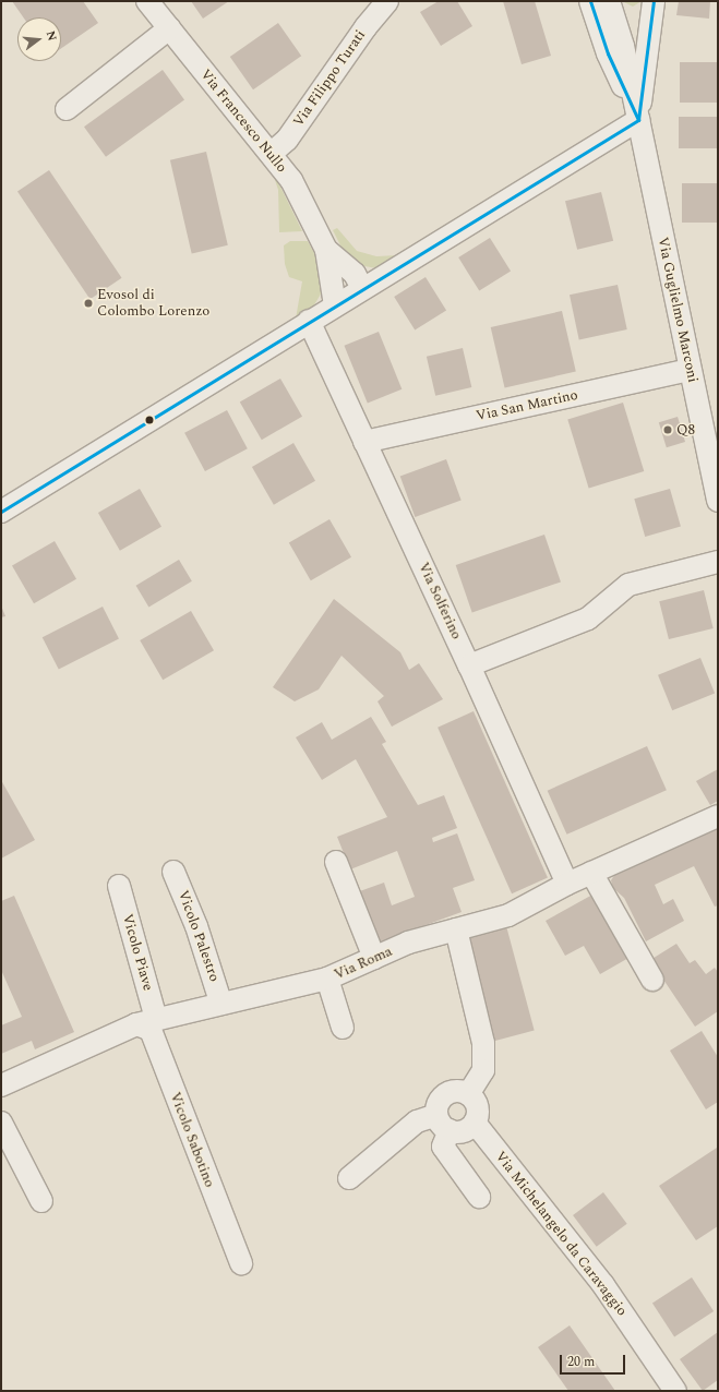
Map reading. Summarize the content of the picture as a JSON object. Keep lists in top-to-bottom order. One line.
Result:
{"streets":{"street":["Via Filippo Turati","Via Francesco Nullo","Via Guglielmo Marconi","Via San Martino","Via Solferino","Vicolo Palestro","Vicolo Piave","Via Roma","Vicolo Sabotino","Via Michelangelo da Caravaggio"]},"crossings":[["Via Filippo Turati","Via Francesco Nullo"],["Via Guglielmo Marconi","Via San Martino"],["Via San Martino","Via Solferino"],["Via Solferino","Via Roma"],["Vicolo Palestro","Via Roma"],["Vicolo Piave","Via Roma"],["Vicolo Piave","Vicolo Sabotino"],["Via Roma","Vicolo Sabotino"]],"places":["Evosol di Colombo Lorenzo","Q8"],"scale_bar":"20 m","north":"right"}
